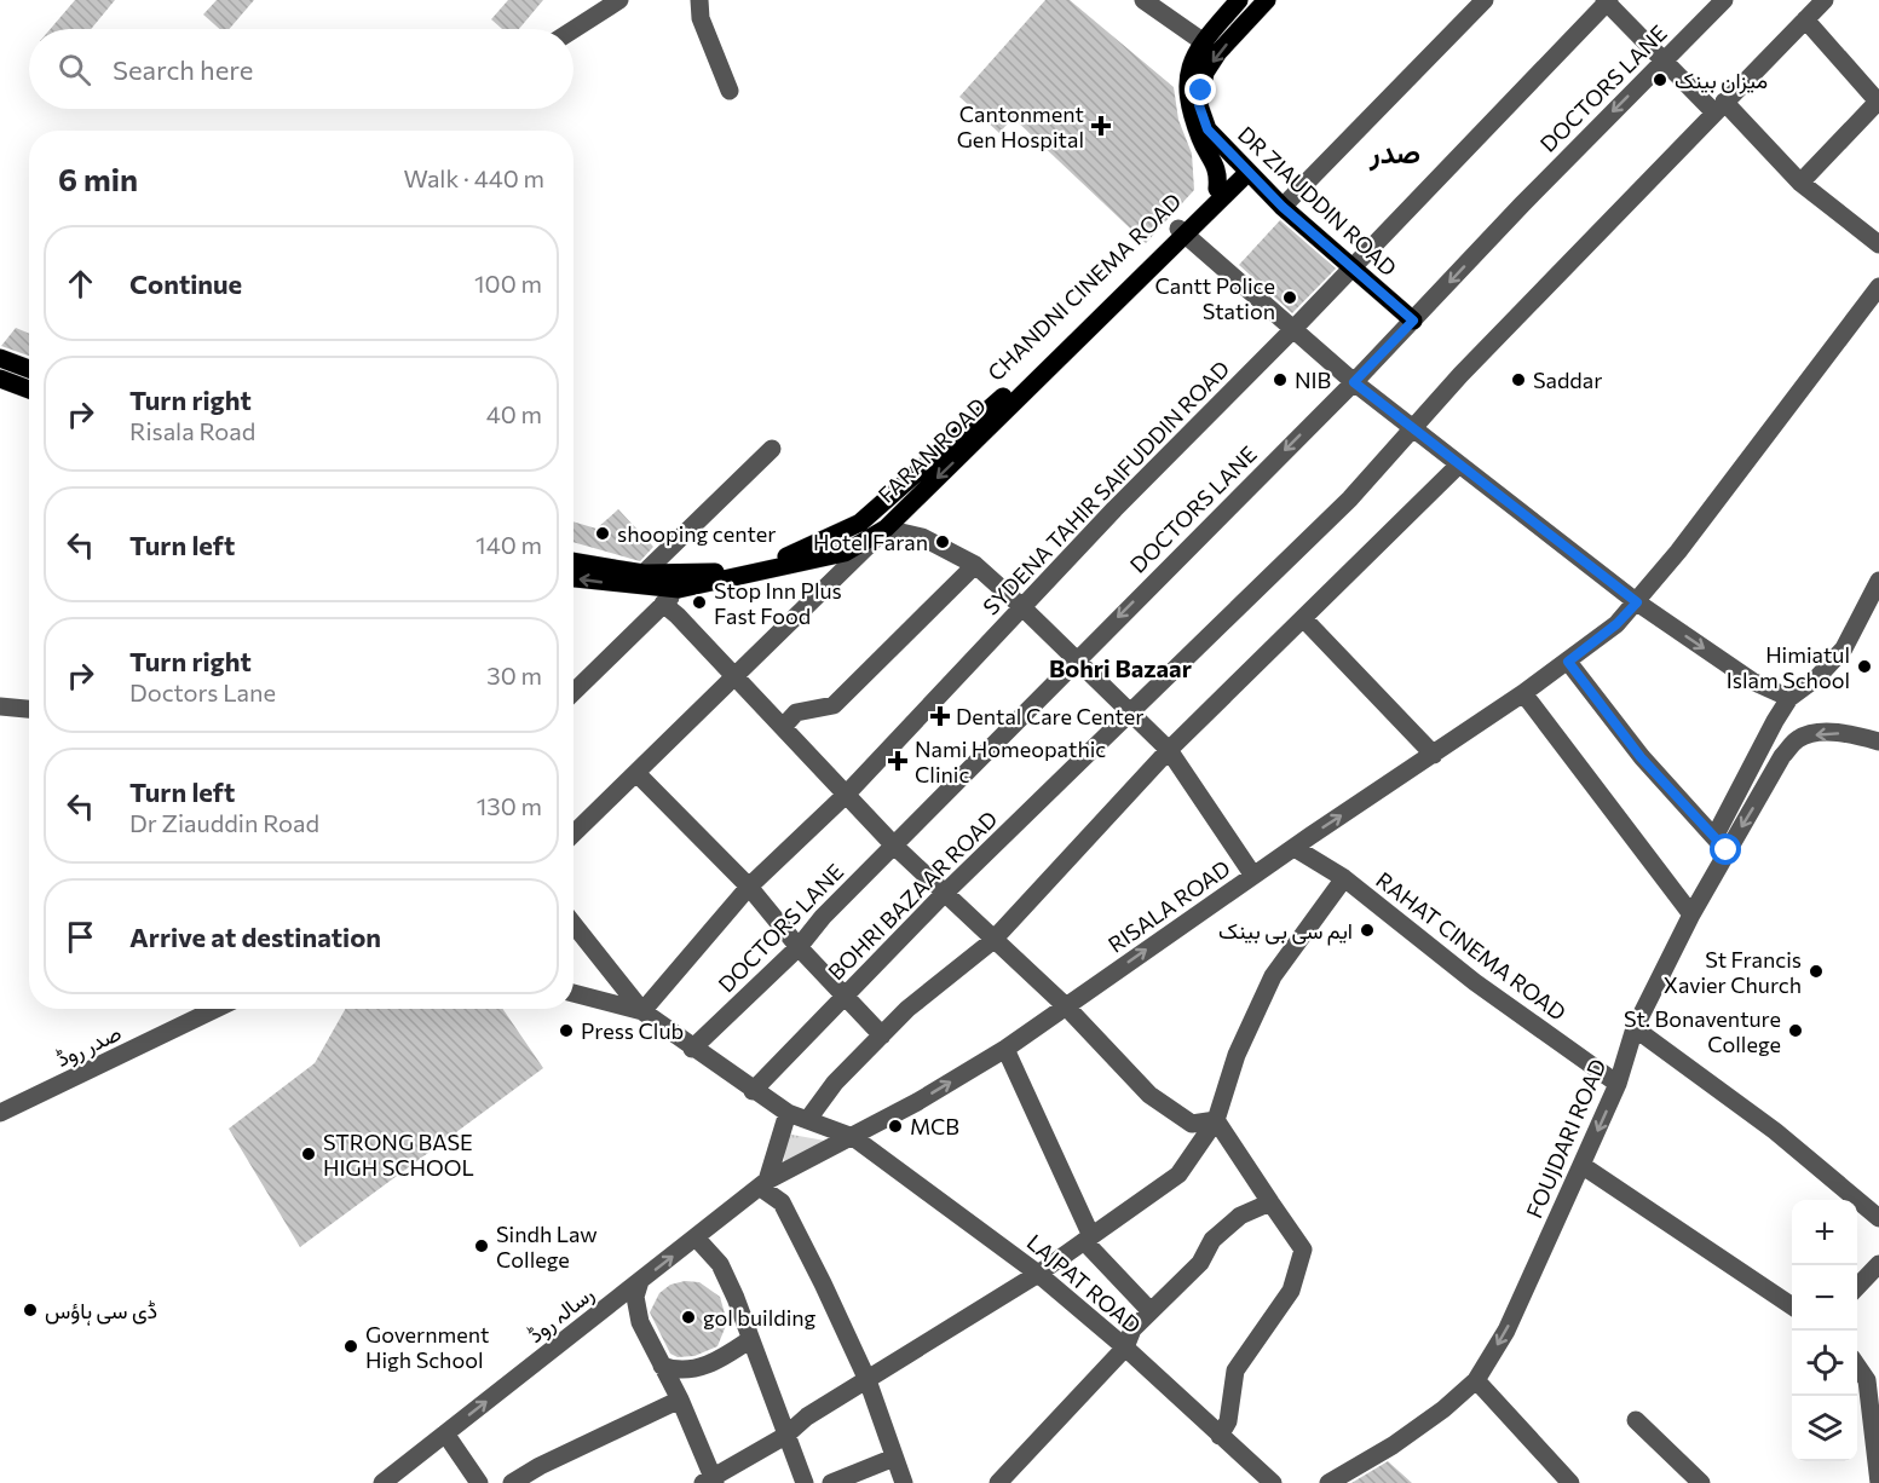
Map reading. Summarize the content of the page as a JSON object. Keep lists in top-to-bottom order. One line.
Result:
{"streets":{"main road":["DR ZIAUDDIN ROAD","CHANDNI CINEMA ROAD","FARAN ROAD"],"street":["DOCTORS LANE","SYDENA TAHIR SAIFUDDIN ROAD","BOHRI BAZAAR ROAD","RISALA ROAD","RAHAT CINEMA ROAD","صدر روڈ","FOUJDARI ROAD","LAJPAT ROAD","رسالہ روڈ"]},"crossings":[["DOCTORS LANE","DR ZIAUDDIN ROAD"],["DOCTORS LANE","LAJPAT ROAD"],["DR ZIAUDDIN ROAD","CHANDNI CINEMA ROAD"],["DR ZIAUDDIN ROAD","FARAN ROAD"],["DR ZIAUDDIN ROAD","SYDENA TAHIR SAIFUDDIN ROAD"],["CHANDNI CINEMA ROAD","FARAN ROAD"],["SYDENA TAHIR SAIFUDDIN ROAD","LAJPAT ROAD"],["BOHRI BAZAAR ROAD","LAJPAT ROAD"],["RISALA ROAD","RAHAT CINEMA ROAD"],["RISALA ROAD","LAJPAT ROAD"],["RISALA ROAD","رسالہ روڈ"],["RAHAT CINEMA ROAD","FOUJDARI ROAD"]],"one_way":["FARAN ROAD"],"districts":["صدر","Bohri Bazaar"],"places":{"other":["میزان بینک","Cantt Police Station","NIB","Saddar","shooping center","Hotel Faran","Stop Inn Plus Fast Food","Himiatul Islam School","ایم سی بی بینک","St Francis Xavier Church","Press Club","St. Bonaventure College","MCB","STRONG BASE HIGH SCHOOL","Sindh Law College","ڈی سی ہاؤس","gol building","Government High School"],"health":["Cantonment Gen Hospital","Dental Care Center","Nami Homeopathic Clinic"]},"page":{"search":"Search here","heading":["6 min","Walk · 440 m"],"list":[["Continue","100 m"],["Turn right","Risala Road","40 m"],["Turn left","140 m"],["Turn right","Doctors Lane","30 m"],["Turn left","Dr Ziauddin Road","130 m"],"Arrive at destination"],"map_buttons":["+","−"]}}
